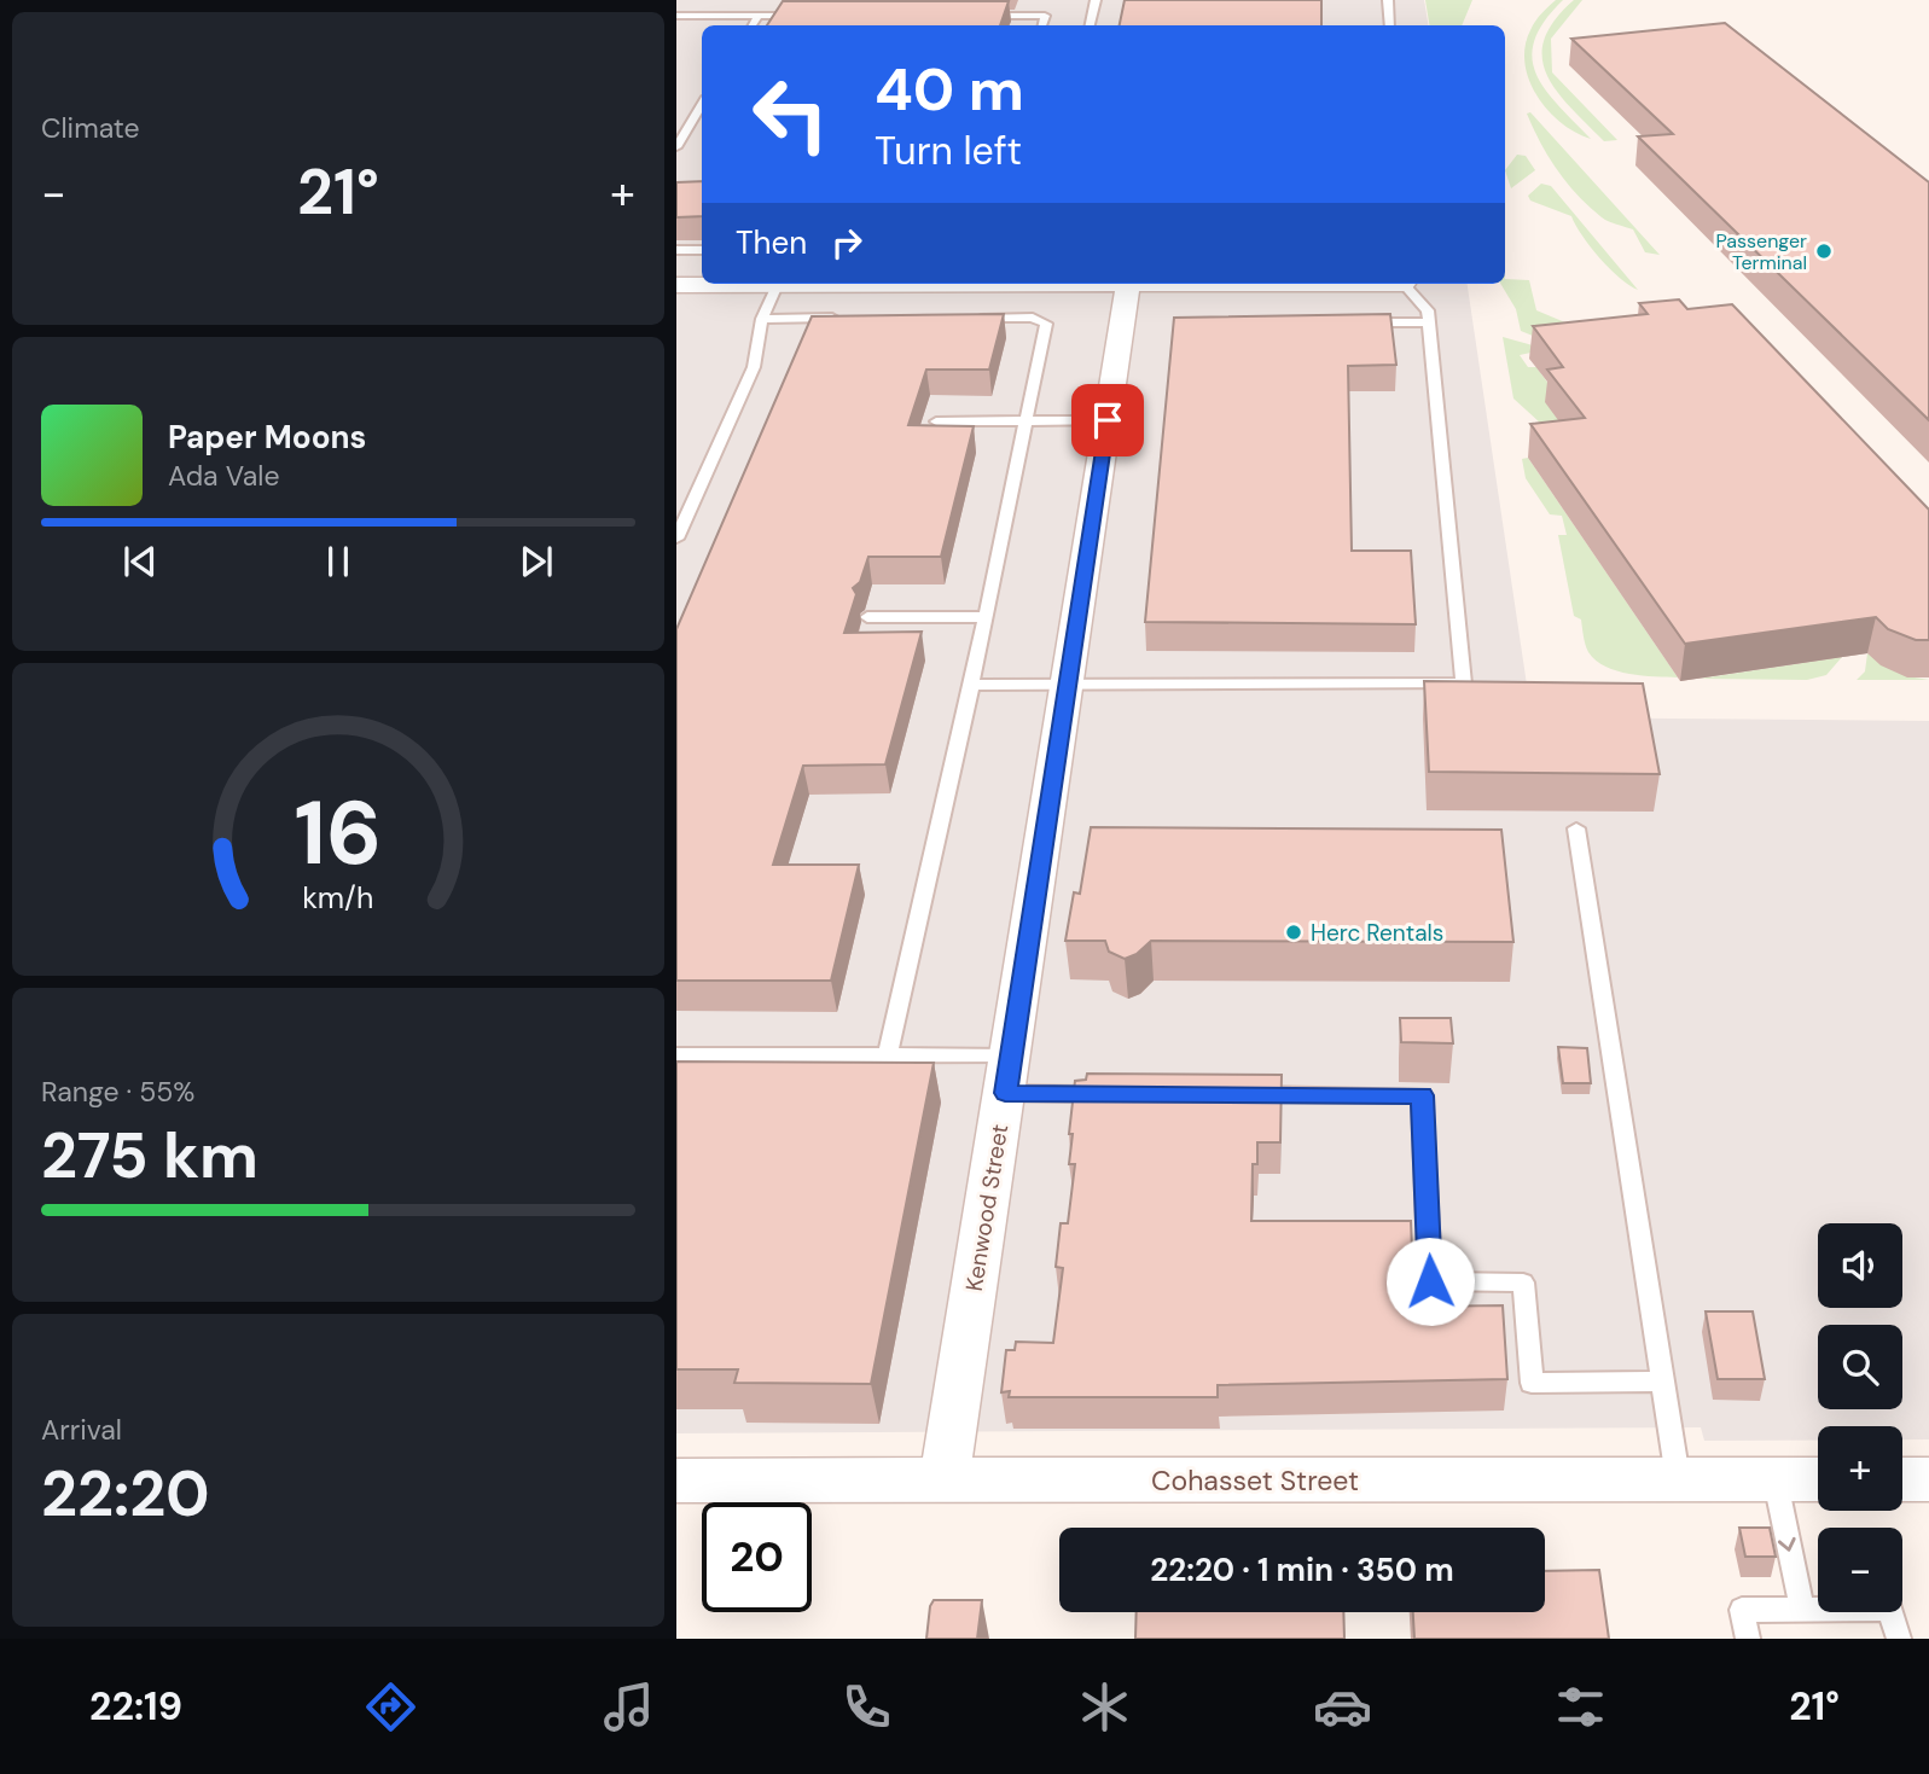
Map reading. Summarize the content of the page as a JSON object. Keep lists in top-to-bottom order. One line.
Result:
{"streets":{"street":["Kenwood Street","Cohasset Street"]},"crossings":[["Kenwood Street","Cohasset Street"]],"places":["Passenger Terminal","Herc Rentals"],"page":{"tile":["Climate",["Range · 55%","275 km"],["Arrival","22:20"]],"turn":["40 m","Turn left"],"heat":["−","21°","+"],"then":"Then","song":["Paper Moons","Ada Vale"],"map_buttons":["+","−"],"limit":"20","trip":"22:20 · 1 min · 350 m","tabs":["22:19","21°"],"gauge":["16","km/h"]}}
